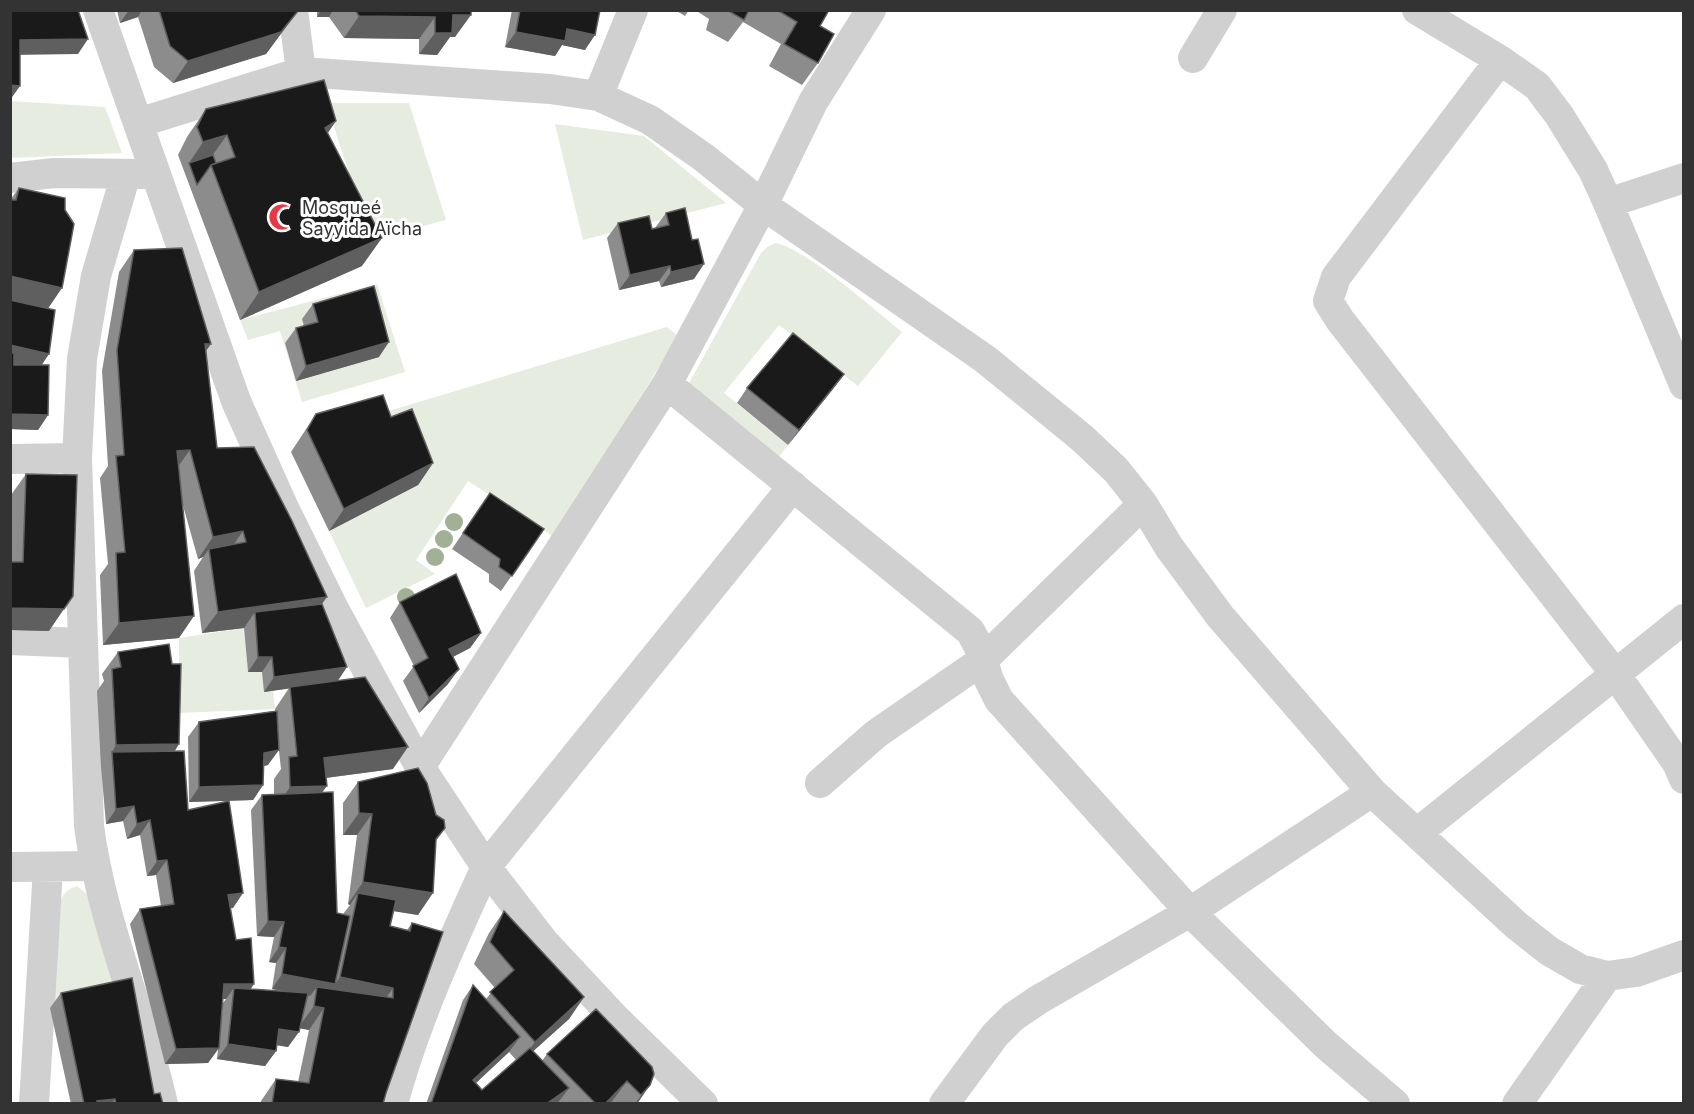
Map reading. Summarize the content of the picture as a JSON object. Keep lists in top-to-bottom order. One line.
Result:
{"places":{"mosque":["Mosqueé Sayyida Aïcha"]}}
